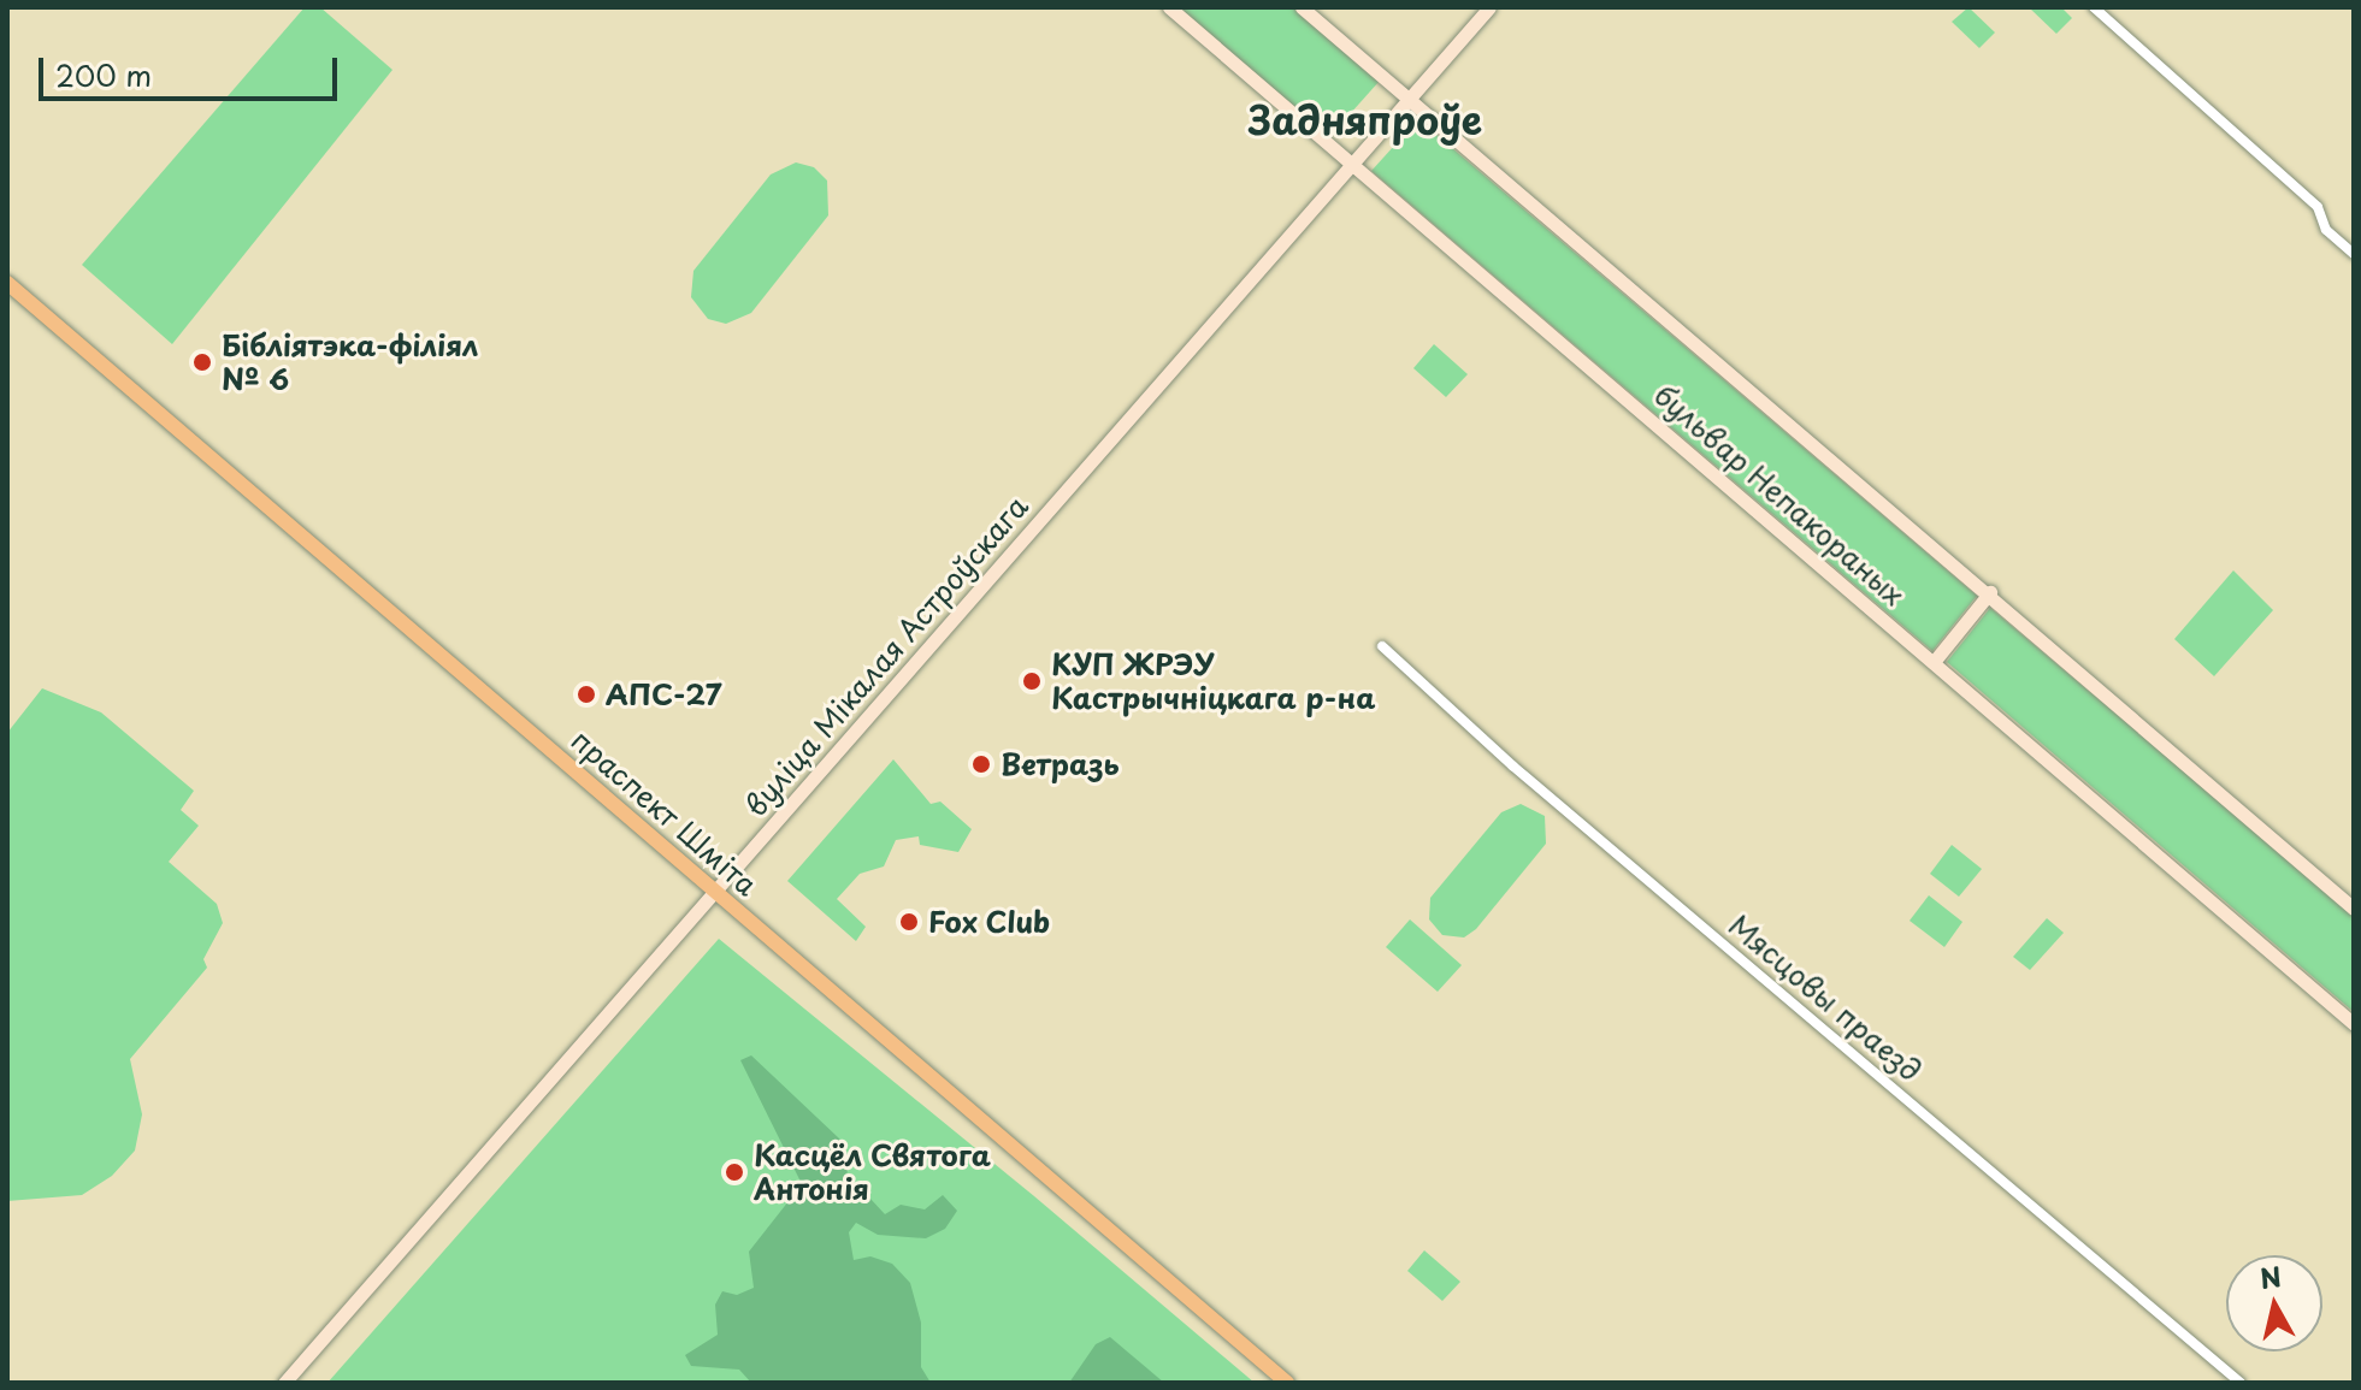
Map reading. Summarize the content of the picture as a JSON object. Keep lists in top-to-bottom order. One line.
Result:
{"streets":{"main road":["бульвар Непакораных","вуліца Мікалая Астроўскага","праспект Шміта"],"street":["Мясцовы праезд"]},"crossings":[["бульвар Непакораных","вуліца Мікалая Астроўскага"],["вуліца Мікалая Астроўскага","праспект Шміта"]],"districts":["Задняпроўе"],"places":["Бібліятэка-філіял № 6","КУП ЖРЭУ Кастрычніцкага р-на","АПС-27","Ветразь","Fox Club","Касцёл Святога Антонія"],"scale_bar":"200 m","north":"top"}
